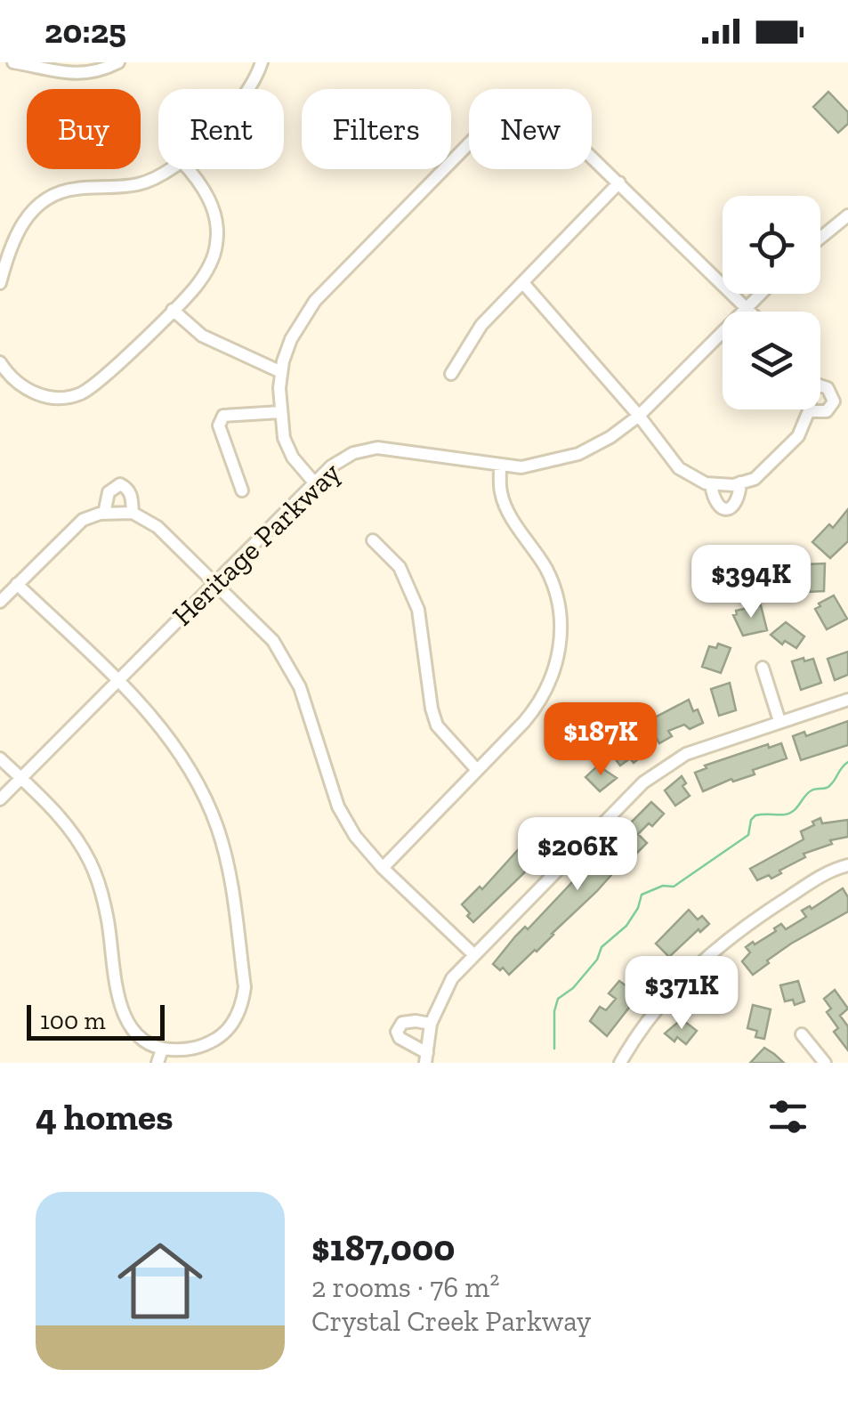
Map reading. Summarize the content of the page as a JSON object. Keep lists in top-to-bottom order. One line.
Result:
{"streets":{"street":["Heritage Parkway"]},"scale_bar":"100 m","page":{"status":"20:25","chip":["Buy","Rent","Filters","New"],"price":["$394K","$187K","$206K","$371K"],"scale":"100 m","heading":"4 homes","list":[{"name":"$187,000","note":"2 rooms · 76 m² · Crystal Creek Parkway"}]}}
